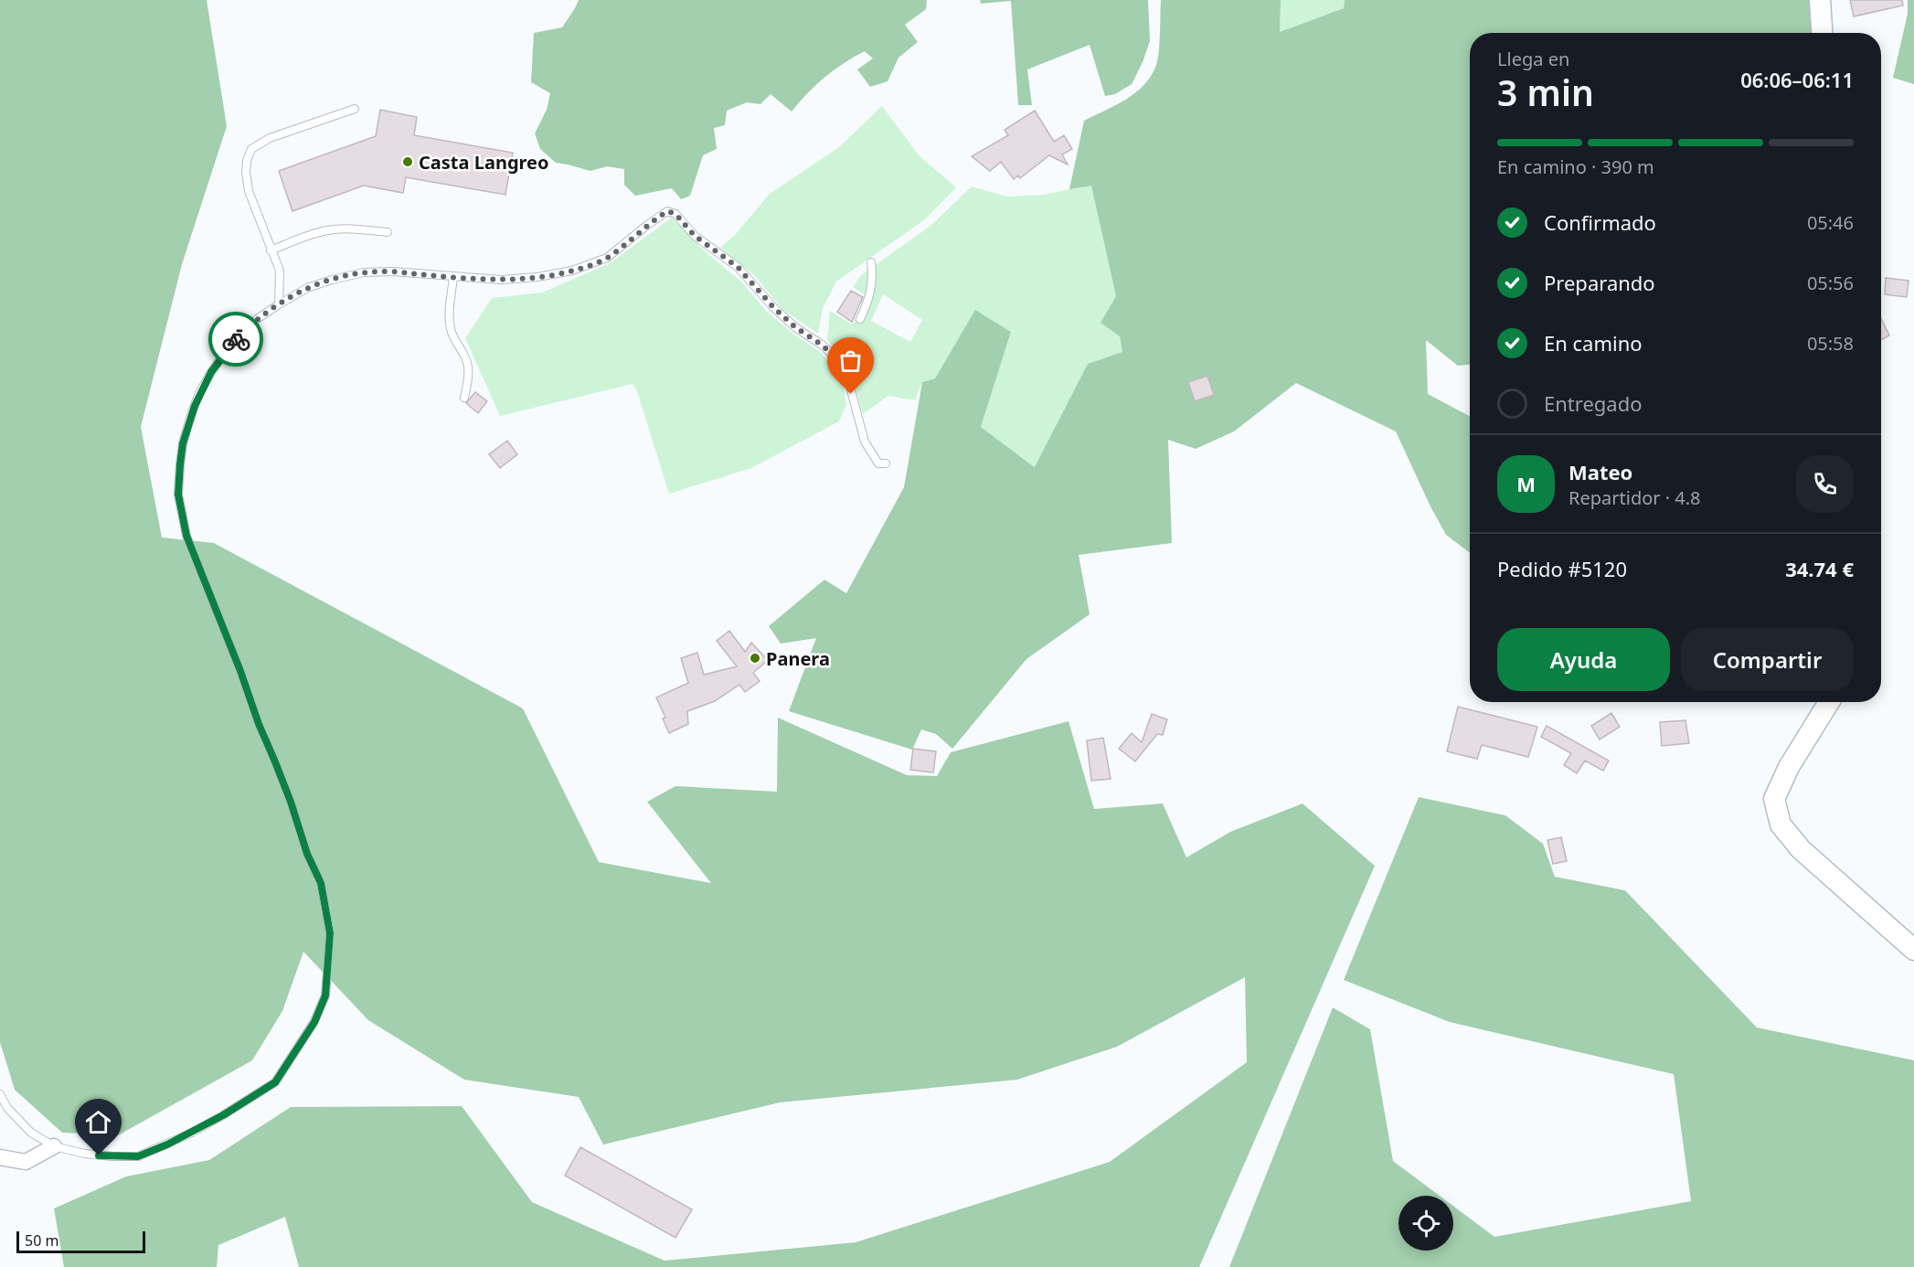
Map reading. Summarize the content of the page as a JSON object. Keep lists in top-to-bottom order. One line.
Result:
{"places":["Casta Langreo","Panera"],"scale_bar":"50 m","page":{"heading":["3 min","Llega en","06:06–06:11"],"panel":["Mateo","Repartidor · 4.8","Pedido #5120","34.74 €"],"bar":"En camino · 390 m","list":[["Confirmado","05:46"],["Preparando","05:56"],["En camino","05:58"],"Entregado"],"round":"M","buttons":["Ayuda","Compartir"],"scale":"50 m"}}
